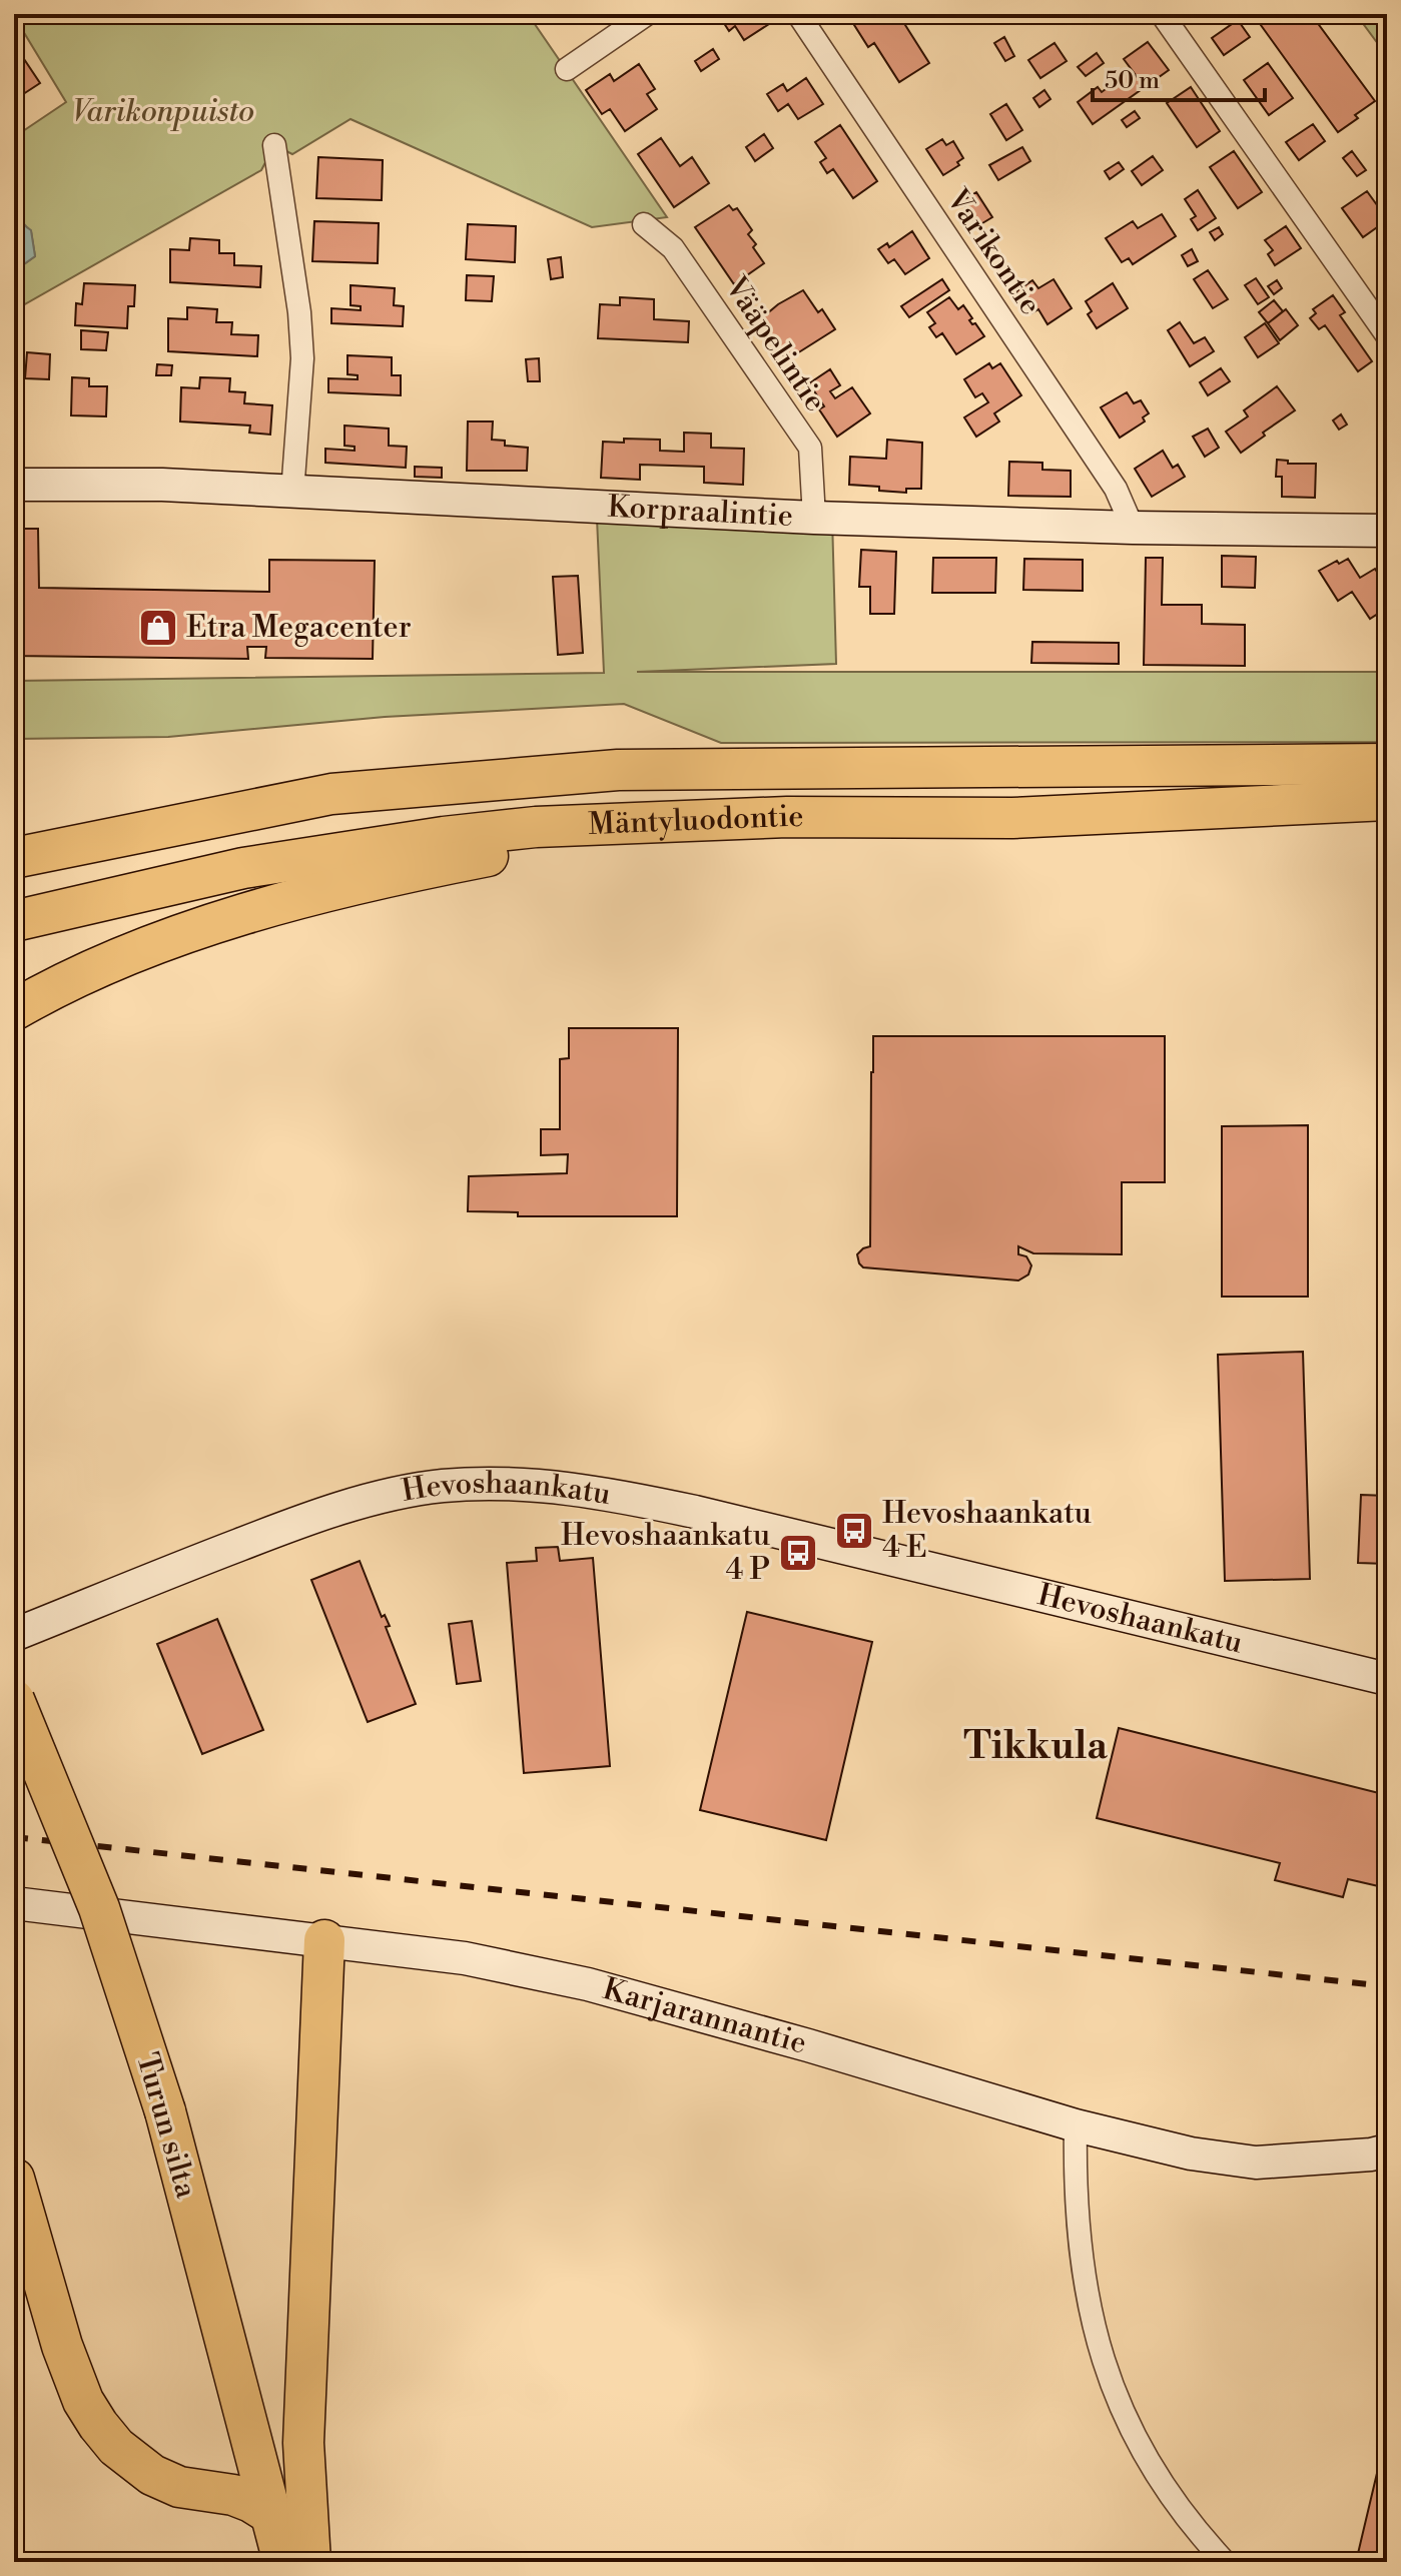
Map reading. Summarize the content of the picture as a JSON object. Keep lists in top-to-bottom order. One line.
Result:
{"streets":{"highway":["Mäntyluodontie","Turun silta"],"street":["Varikontie","Vääpelintie","Korpraalintie","Hevoshaankatu","Karjarannantie"]},"crossings":[["Varikontie","Korpraalintie"],["Vääpelintie","Korpraalintie"]],"districts":["Tikkula"],"parks":["Varikonpuisto"],"places":{"shop":["Etra Megacenter"],"bus stop":["Hevoshaankatu 4 E","Hevoshaankatu 4 P"]},"scale_bar":"50 m"}
